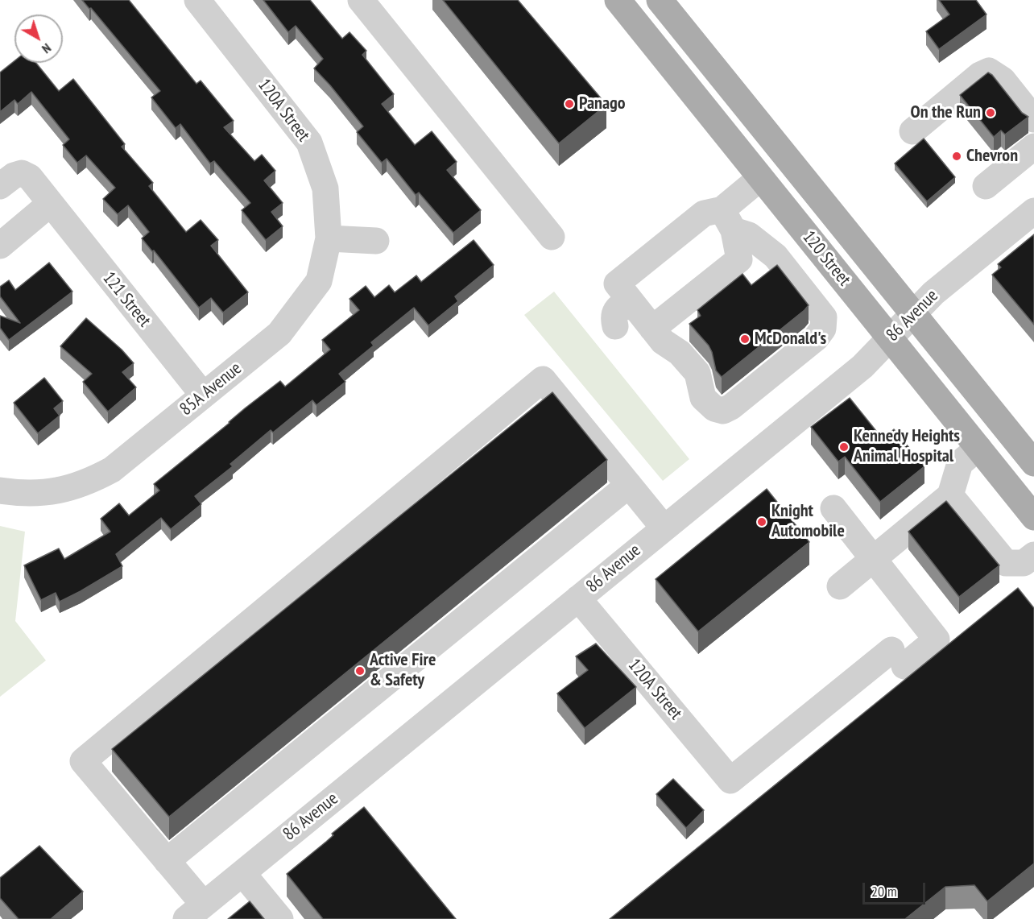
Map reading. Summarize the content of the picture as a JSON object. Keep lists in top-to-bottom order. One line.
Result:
{"streets":{"main road":["120 Street"],"street":["120A Street","121 Street","86 Avenue","85A Avenue"]},"crossings":[["120A Street","86 Avenue"],["120A Street","85A Avenue"],["120 Street","86 Avenue"],["121 Street","85A Avenue"]],"places":["Panago","On the Run","Chevron","McDonald's","Kennedy Heights Animal Hospital","Knight Automobile","Active Fire & Safety"],"scale_bar":"20 m","north":"bottom right"}
